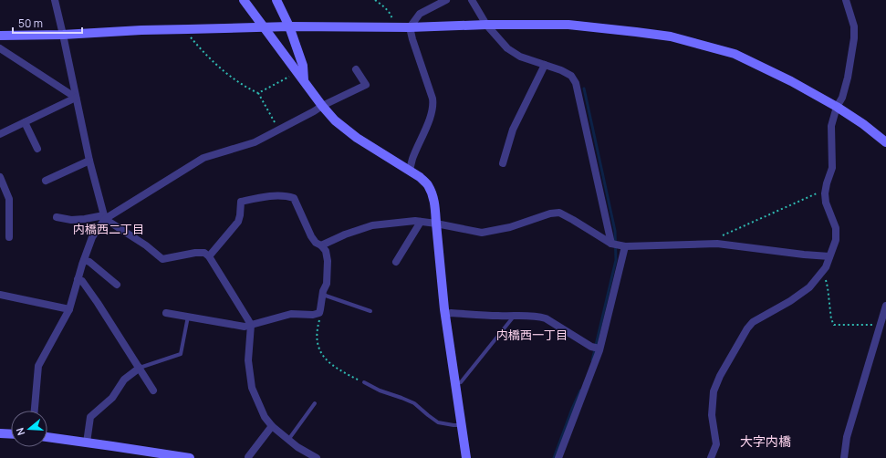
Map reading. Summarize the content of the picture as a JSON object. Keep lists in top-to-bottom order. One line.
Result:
{"districts":["内橋西二丁目","内橋西一丁目","大字内橋"],"scale_bar":"50 m","north":"left"}
